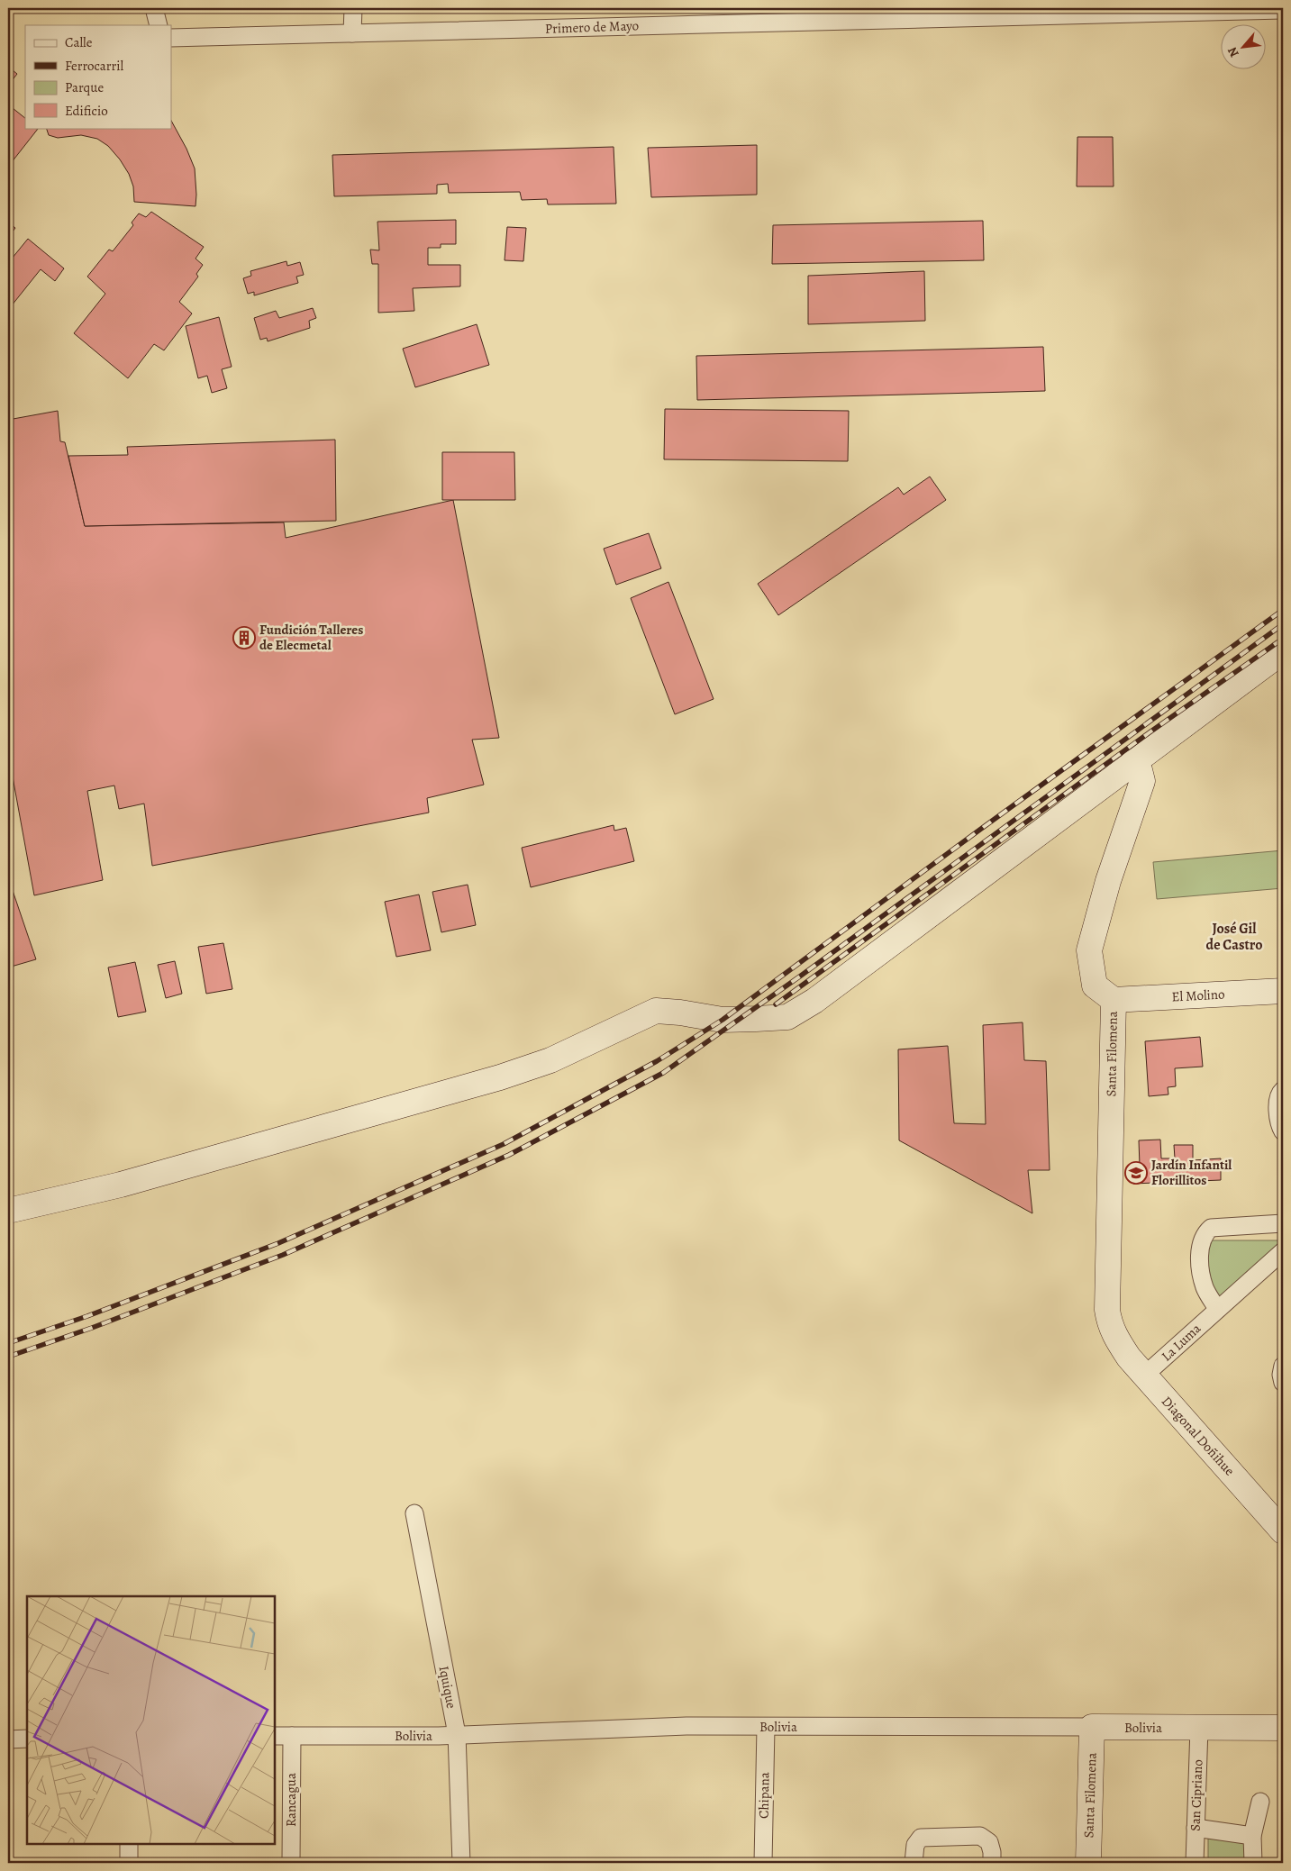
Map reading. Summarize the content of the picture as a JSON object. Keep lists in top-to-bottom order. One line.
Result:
{"streets":{"main road":["El Molino","Santa Filomena","Diagonal Doñihue","Bolivia"],"street":["Primero de Mayo","La Luma","Iquique","Chipana","San Cipriano","Rancagua"]},"crossings":[["El Molino","Santa Filomena"],["Santa Filomena","Diagonal Doñihue"],["Santa Filomena","Bolivia"],["La Luma","Diagonal Doñihue"],["Iquique","Bolivia"],["Bolivia","Chipana"],["Bolivia","San Cipriano"],["Bolivia","Rancagua"]],"districts":["José Gil de Castro"],"places":{"building":["Fundición Talleres de Elecmetal"],"school or university":["Jardín Infantil Florillitos"]},"legend":["Calle","Ferrocarril","Parque","Edificio"],"north":"bottom left"}
